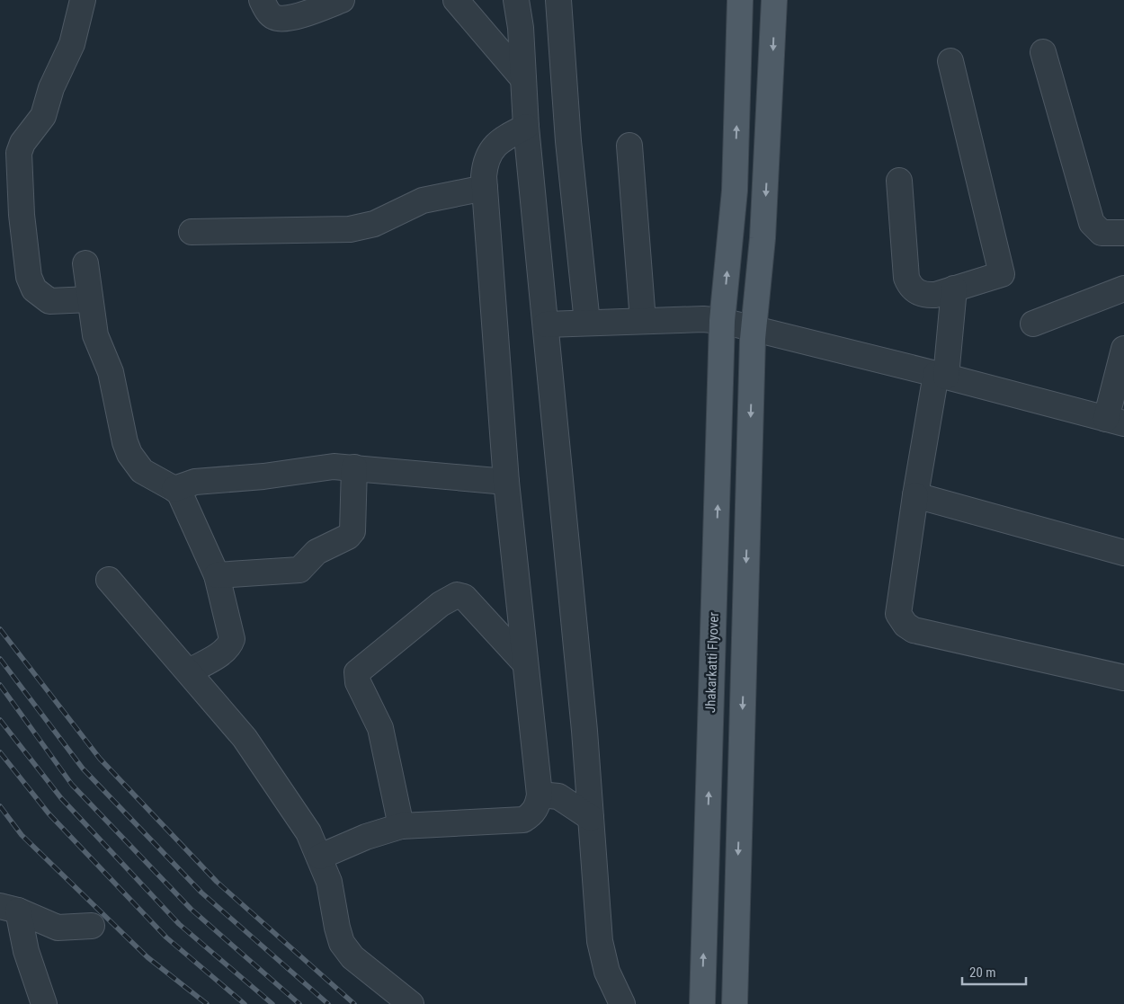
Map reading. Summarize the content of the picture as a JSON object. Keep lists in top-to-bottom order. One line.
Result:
{"streets":{"main road":["Jhakarkatti Flyover"]},"scale_bar":"20 m"}
